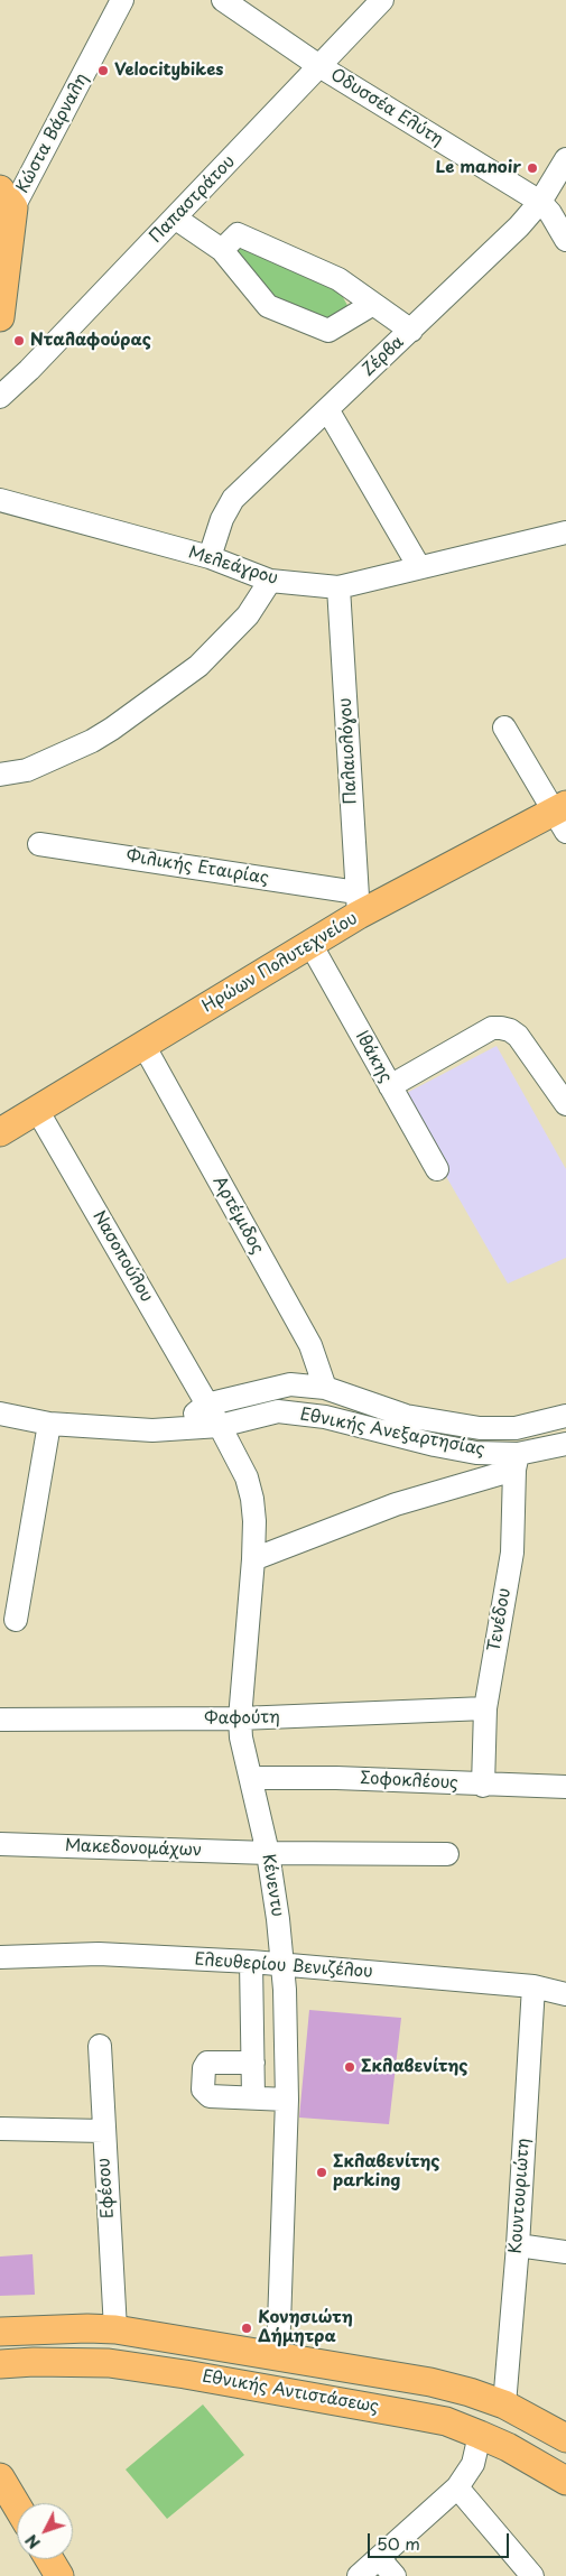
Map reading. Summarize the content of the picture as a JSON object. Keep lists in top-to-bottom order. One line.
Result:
{"streets":{"main road":["Ηρώων Πολυτεχνείου","Εθνικής Αντιστάσεως"],"street":["Οδυσσέα Ελύτη","Κώστα Βάρναλη","Παπαστράτου","Ζέρβα","Μελεάγρου","Παλαιολόγου","Φιλικής Εταιρίας","Ιθάκης","Αρτέμιδος","Νασοπούλου","Εθνικής Ανεξαρτησίας","Τενέδου","Φαφούτη","Σοφοκλέους","Μακεδονομάχων","Κένεντυ","Ελευθερίου Βενιζέλου","Εφέσου","Κουντουριώτη"]},"crossings":[["Οδυσσέα Ελύτη","Παπαστράτου"],["Οδυσσέα Ελύτη","Ζέρβα"],["Ζέρβα","Μελεάγρου"],["Μελεάγρου","Παλαιολόγου"],["Παλαιολόγου","Φιλικής Εταιρίας"],["Παλαιολόγου","Ηρώων Πολυτεχνείου"],["Φιλικής Εταιρίας","Ηρώων Πολυτεχνείου"],["Ηρώων Πολυτεχνείου","Ιθάκης"],["Ηρώων Πολυτεχνείου","Αρτέμιδος"],["Ηρώων Πολυτεχνείου","Νασοπούλου"],["Νασοπούλου","Εθνικής Ανεξαρτησίας"],["Νασοπούλου","Κένεντυ"],["Εθνικής Ανεξαρτησίας","Τενέδου"],["Εθνικής Ανεξαρτησίας","Κένεντυ"],["Τενέδου","Φαφούτη"],["Τενέδου","Σοφοκλέους"],["Φαφούτη","Κένεντυ"],["Σοφοκλέους","Κένεντυ"],["Μακεδονομάχων","Κένεντυ"],["Κένεντυ","Ελευθερίου Βενιζέλου"],["Κένεντυ","Εθνικής Αντιστάσεως"],["Ελευθερίου Βενιζέλου","Κουντουριώτη"],["Εφέσου","Εθνικής Αντιστάσεως"],["Κουντουριώτη","Εθνικής Αντιστάσεως"]],"places":["Velocitybikes","Le manoir","Νταλαφούρας","Σκλαβενίτης","Σκλαβενίτης parking","Κονησιώτη Δήμητρα"],"scale_bar":"50 m","north":"bottom left"}
